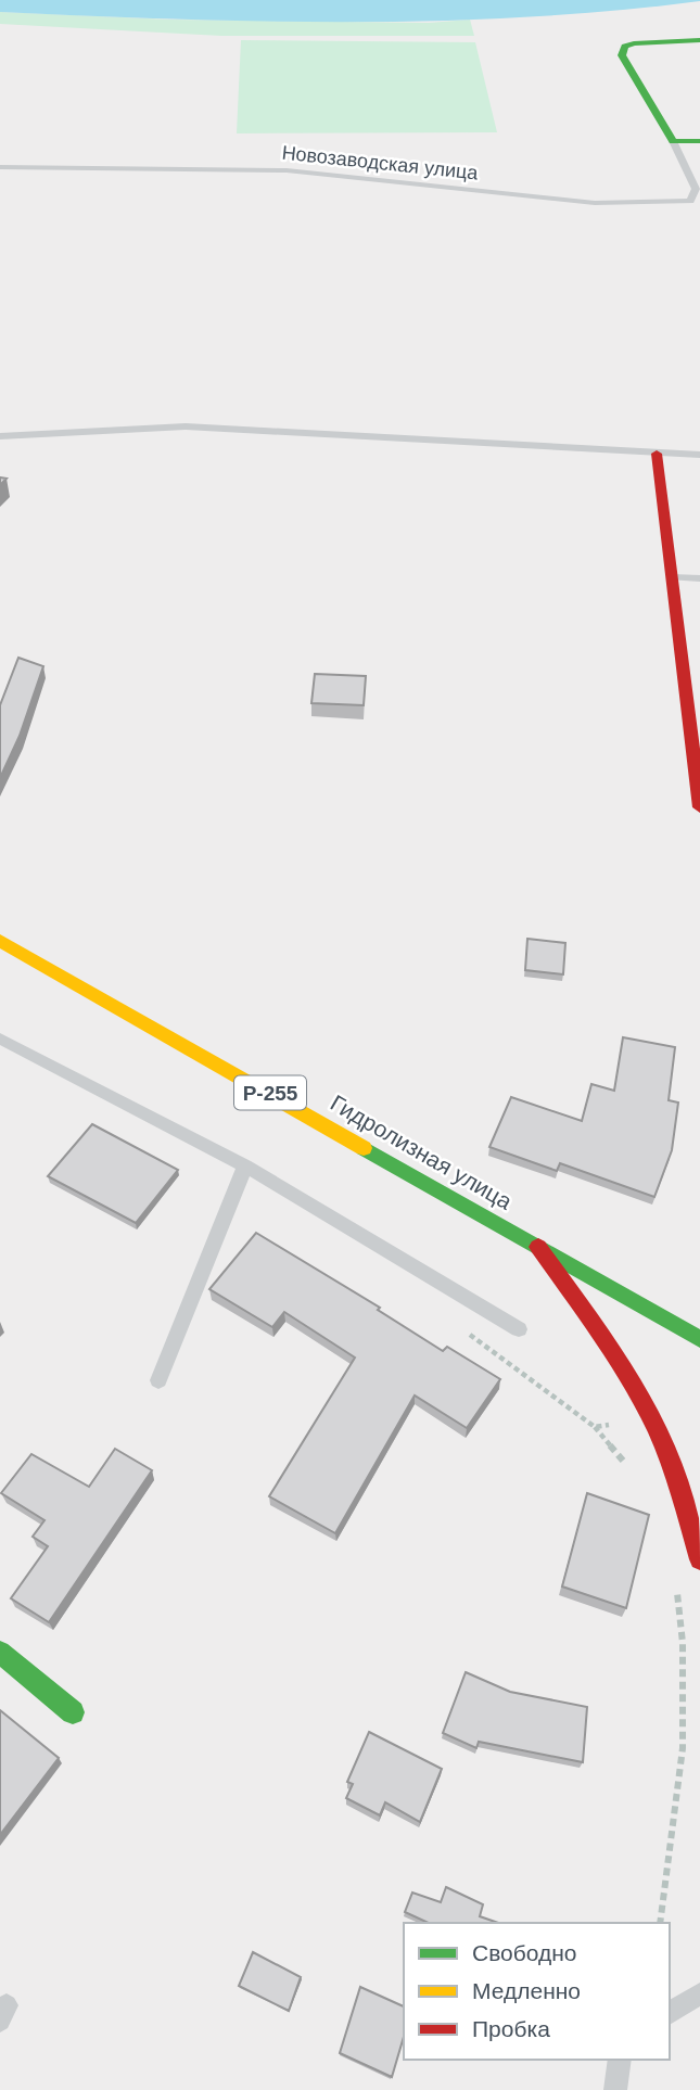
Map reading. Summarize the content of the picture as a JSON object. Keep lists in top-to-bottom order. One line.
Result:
{"streets":{"main road":["Р-255","Гидролизная улица"],"lane":["Новозаводская улица"]},"legend":["Свободно","Медленно","Пробка"]}
